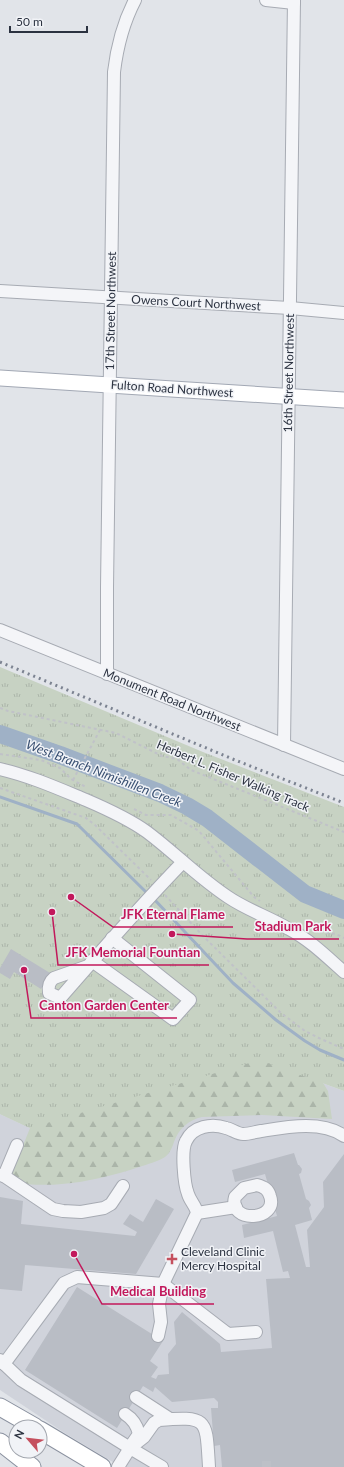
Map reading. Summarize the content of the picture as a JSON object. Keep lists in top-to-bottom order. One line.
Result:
{"streets":{"main road":["Fulton Road Northwest"],"street":["Owens Court Northwest","17th Street Northwest","16th Street Northwest","Monument Road Northwest"],"path":["Herbert L. Fisher Walking Track"]},"crossings":[["Owens Court Northwest","17th Street Northwest"],["Owens Court Northwest","16th Street Northwest"],["17th Street Northwest","Fulton Road Northwest"],["17th Street Northwest","Monument Road Northwest"],["16th Street Northwest","Fulton Road Northwest"],["16th Street Northwest","Monument Road Northwest"]],"water":["West Branch Nimishillen Creek"],"places":{"other":["JFK Eternal Flame","JFK Memorial Fountian","Stadium Park","Canton Garden Center","Medical Building"],"health":["Cleveland Clinic Mercy Hospital"]},"scale_bar":"50 m","north":"top left"}
